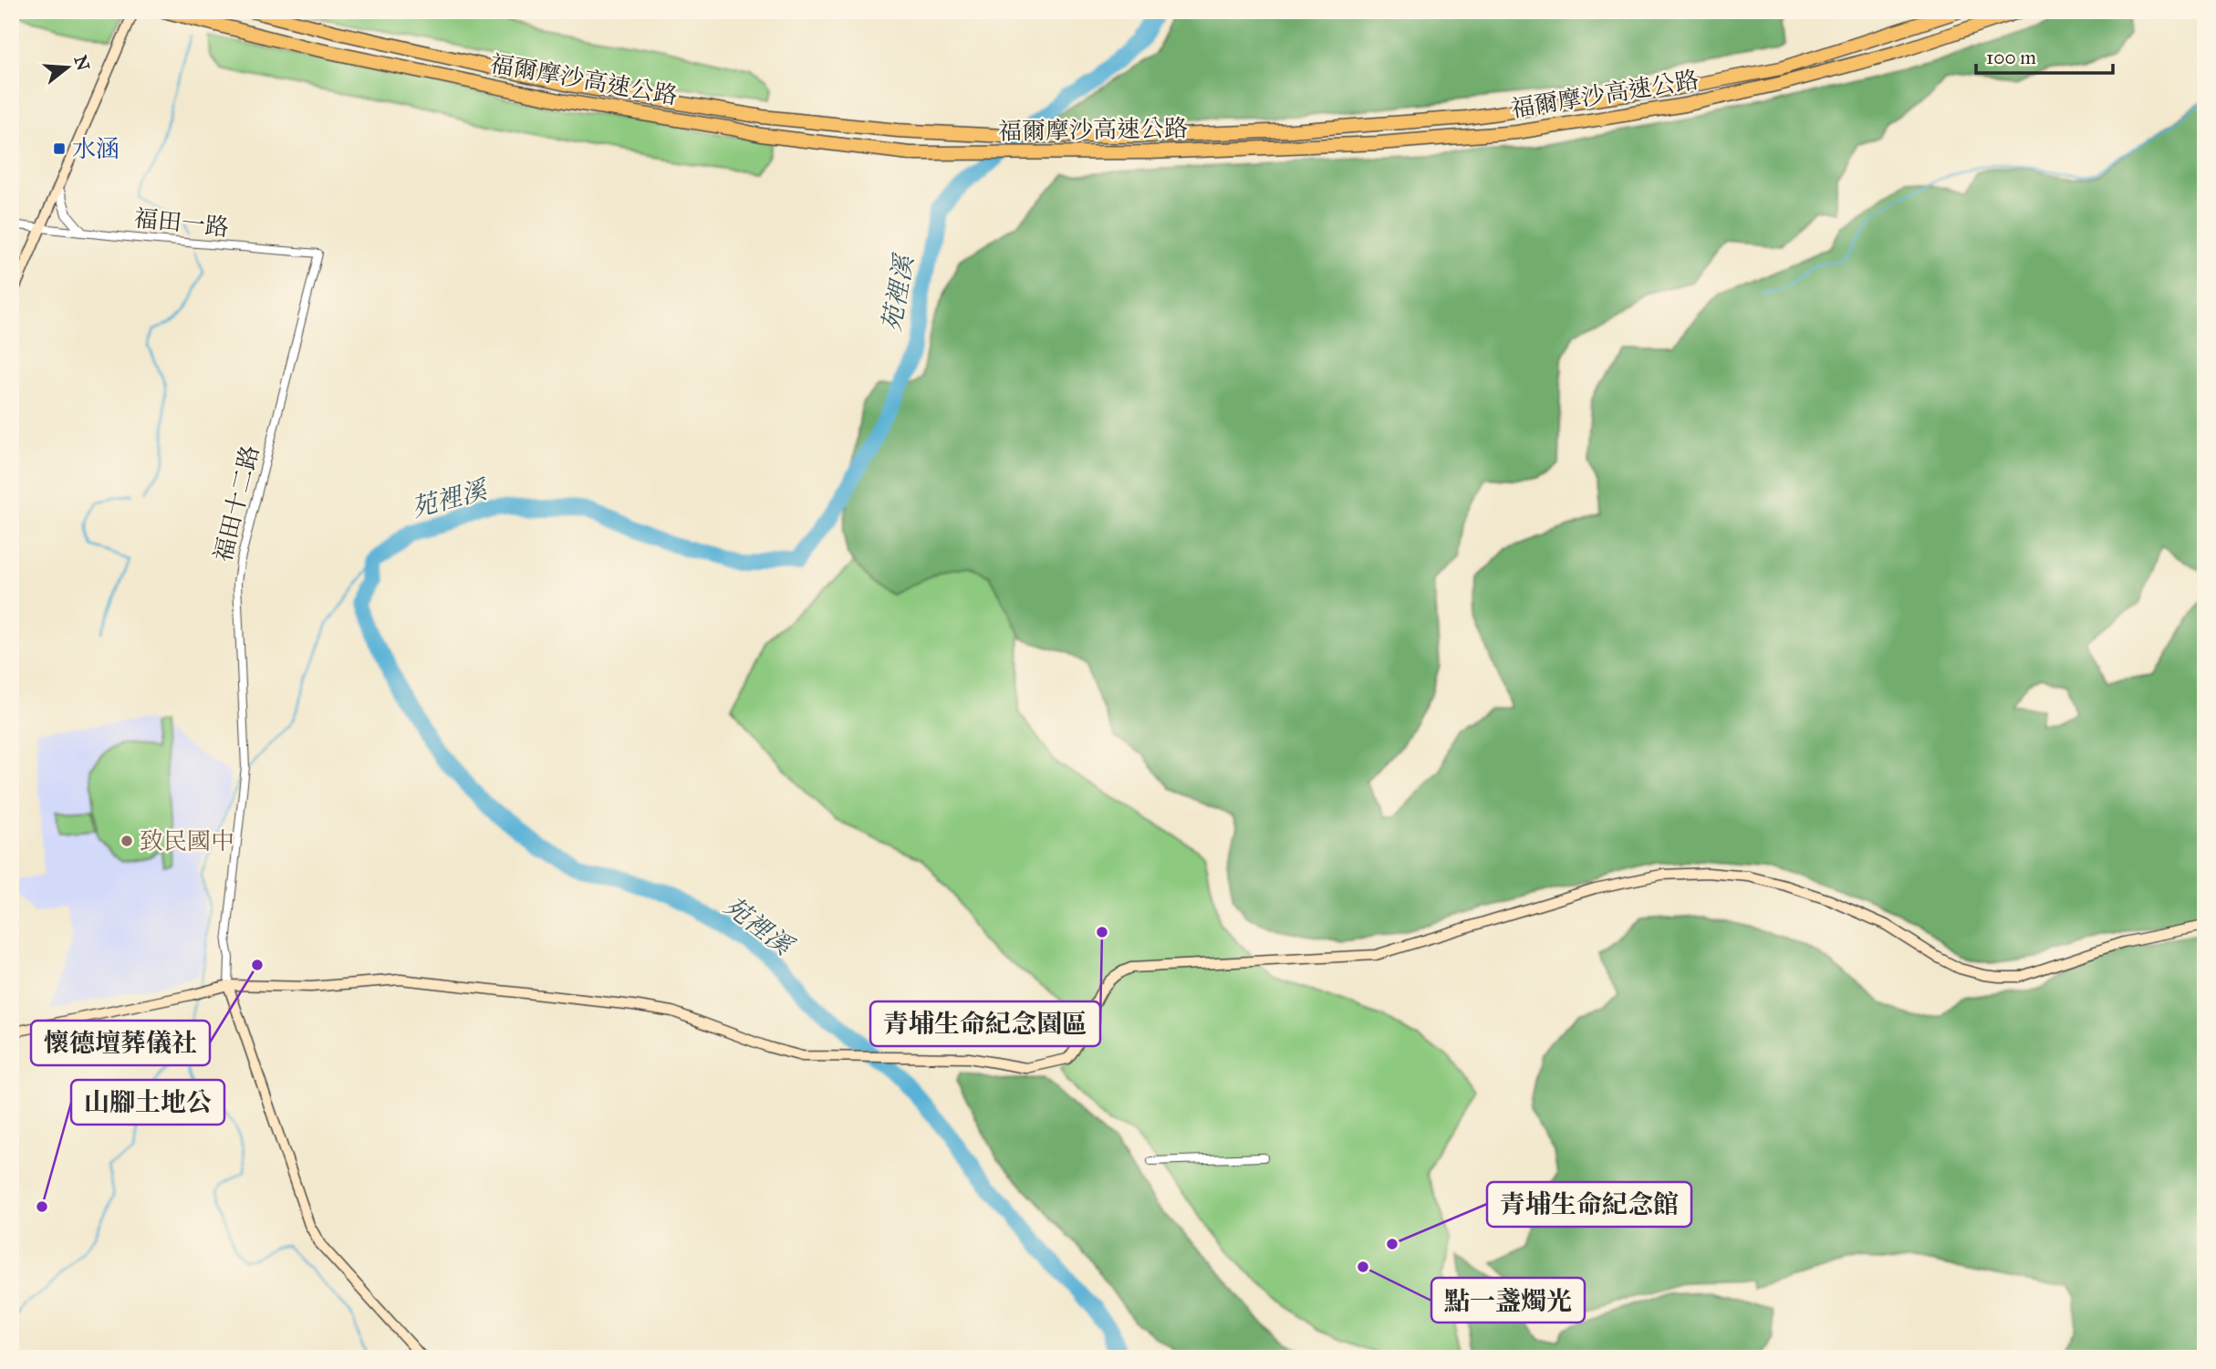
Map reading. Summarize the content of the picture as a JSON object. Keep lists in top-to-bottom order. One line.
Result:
{"streets":{"highway":["福爾摩沙高速公路"],"street":["福田一路","福田十二路"]},"crossings":[["福田一路","福田十二路"]],"water":["苑裡溪"],"places":{"transit":["水涵"],"other":["致民國中","青埔生命紀念園區","懷德壇葬儀社","山腳土地公","青埔生命紀念館","點一盞燭光"]},"scale_bar":"100 m","north":"right"}
